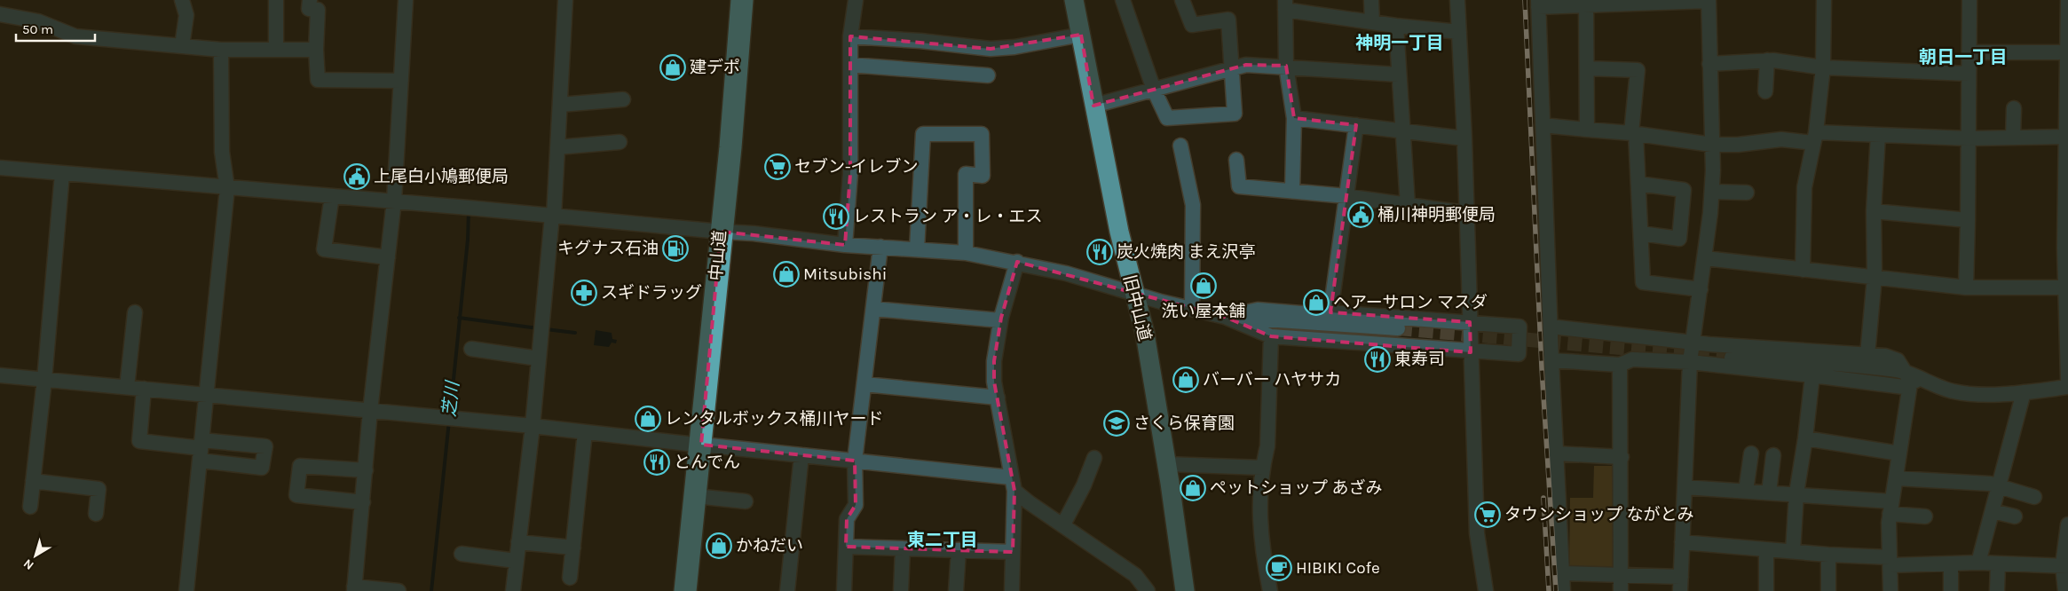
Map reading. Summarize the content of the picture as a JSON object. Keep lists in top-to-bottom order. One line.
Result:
{"streets":{"highway":["中山道"],"main road":["旧中山道"]},"districts":["神明一丁目","朝日一丁目","東二丁目"],"water":["芝川"],"places":{"shop":["建デポ","Mitsubishi","洗い屋本舗","ヘアーサロン マスダ","バーバー ハヤサカ","レンタルボックス桶川ヤード","ペットショップ あざみ","かねだい"],"supermarket":["セブン-イレブン","タウンショップ ながとみ"],"public building":["上尾白小鳩郵便局","桶川神明郵便局"],"restaurant":["レストラン ア・レ・エス","炭火焼肉 まえ沢亭","東寿司","とんでん"],"fuel station":["キグナス石油"],"pharmacy":["スギドラッグ"],"school or university":["さくら保育園"],"cafe":["HIBIKI Cofe"]},"scale_bar":"50 m","north":"bottom left"}
